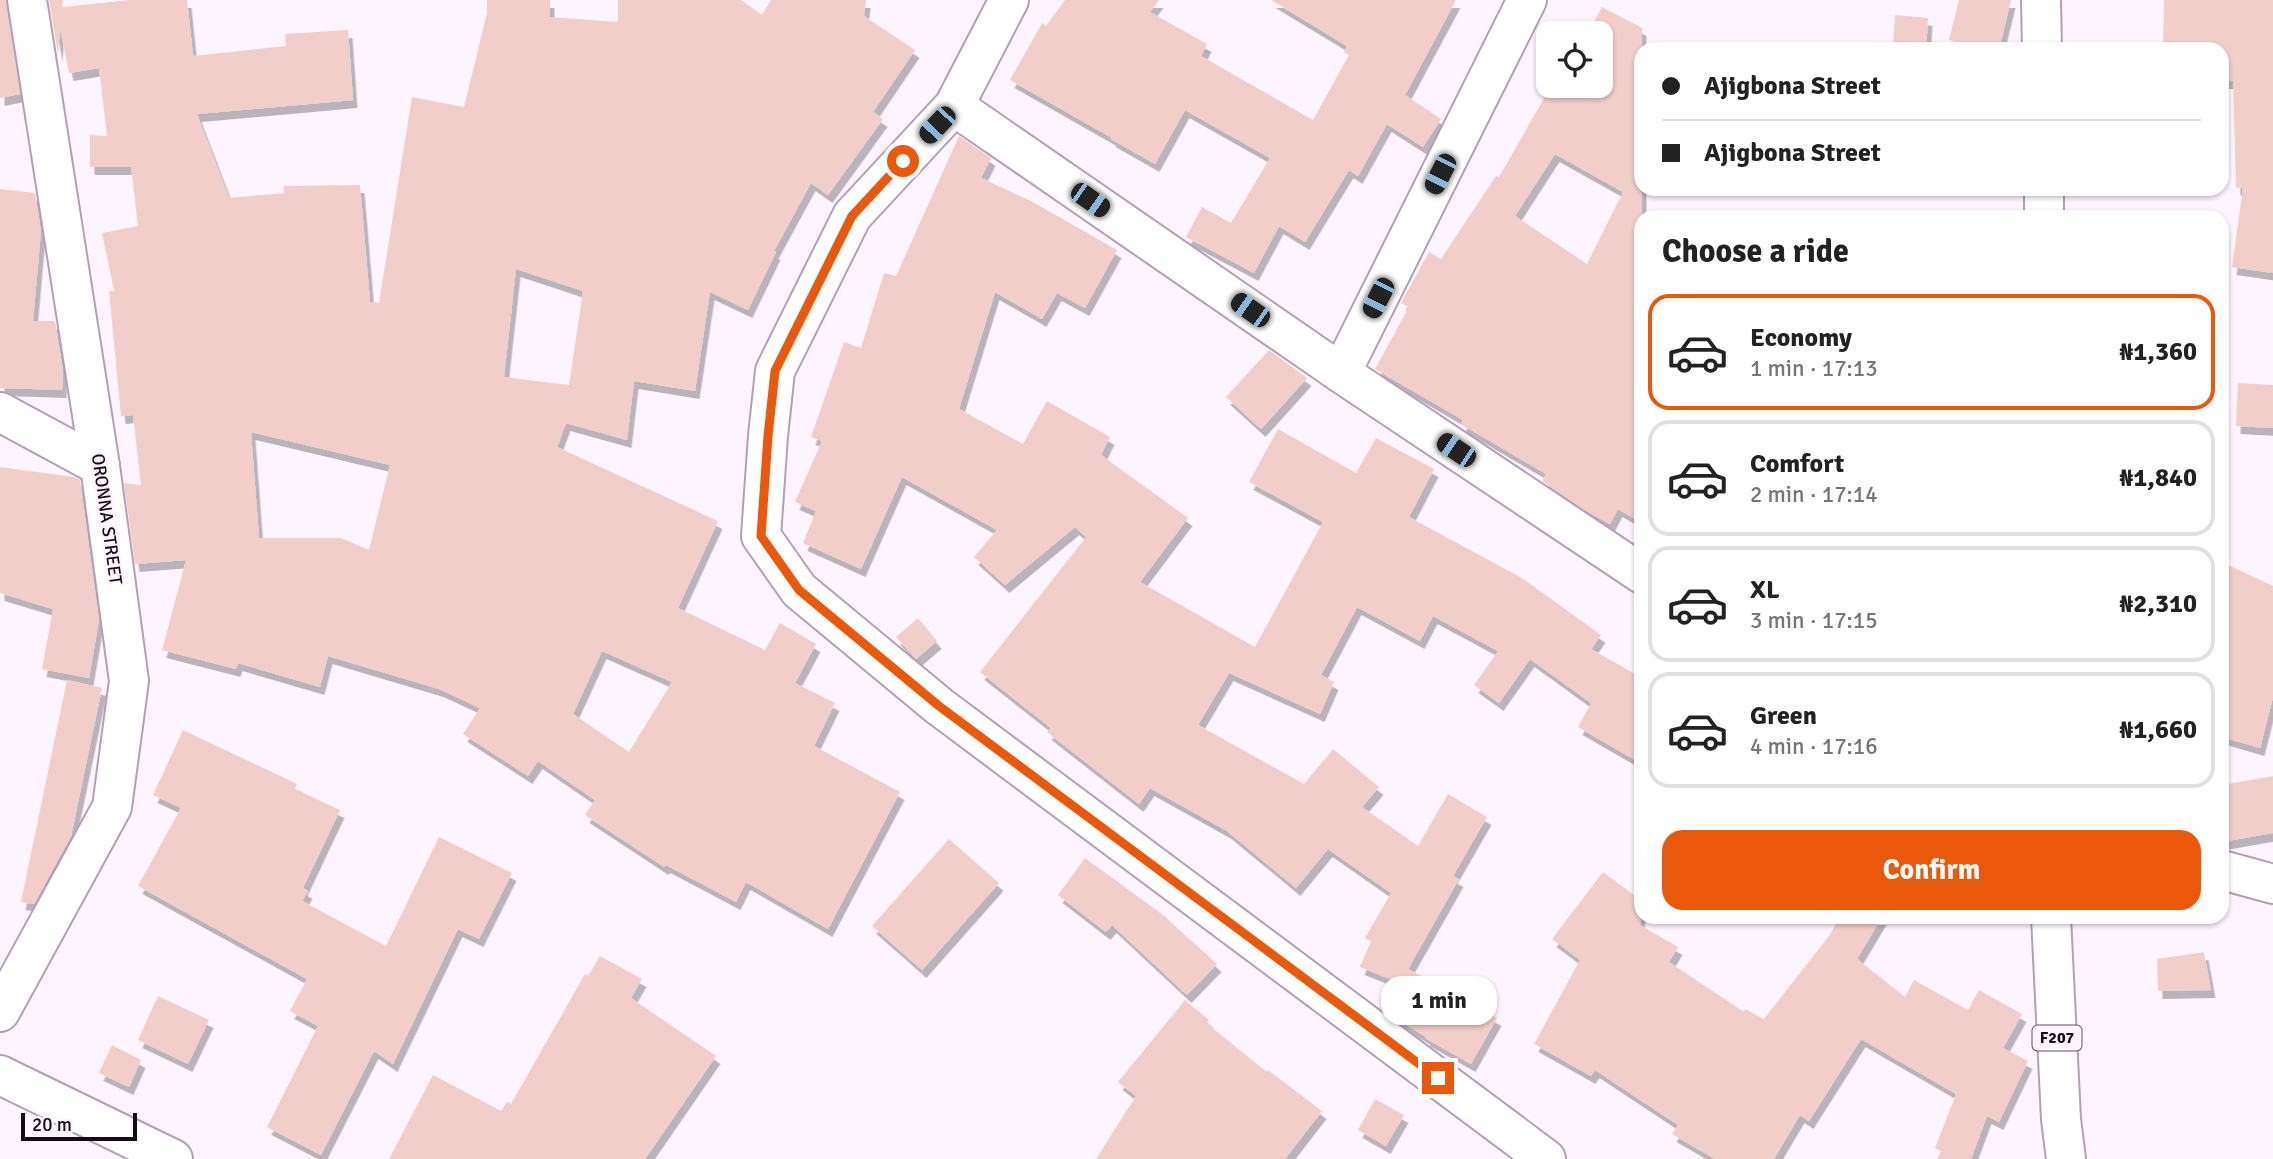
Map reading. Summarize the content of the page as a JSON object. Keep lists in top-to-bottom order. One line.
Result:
{"streets":{"street":["ORONNA STREET","F207"]},"scale_bar":"20 m","page":{"banner":["Ajigbona Street","Ajigbona Street"],"heading":"Choose a ride","list":[{"name":"Economy","note":"1 min · 17:13","value":"₦1,360"},{"name":"Comfort","note":"2 min · 17:14","value":"₦1,840"},{"name":"XL","note":"3 min · 17:15","value":"₦2,310"},{"name":"Green","note":"4 min · 17:16","value":"₦1,660"}],"buttons":"Confirm","bubble":"1 min","scale":"20 m"}}
